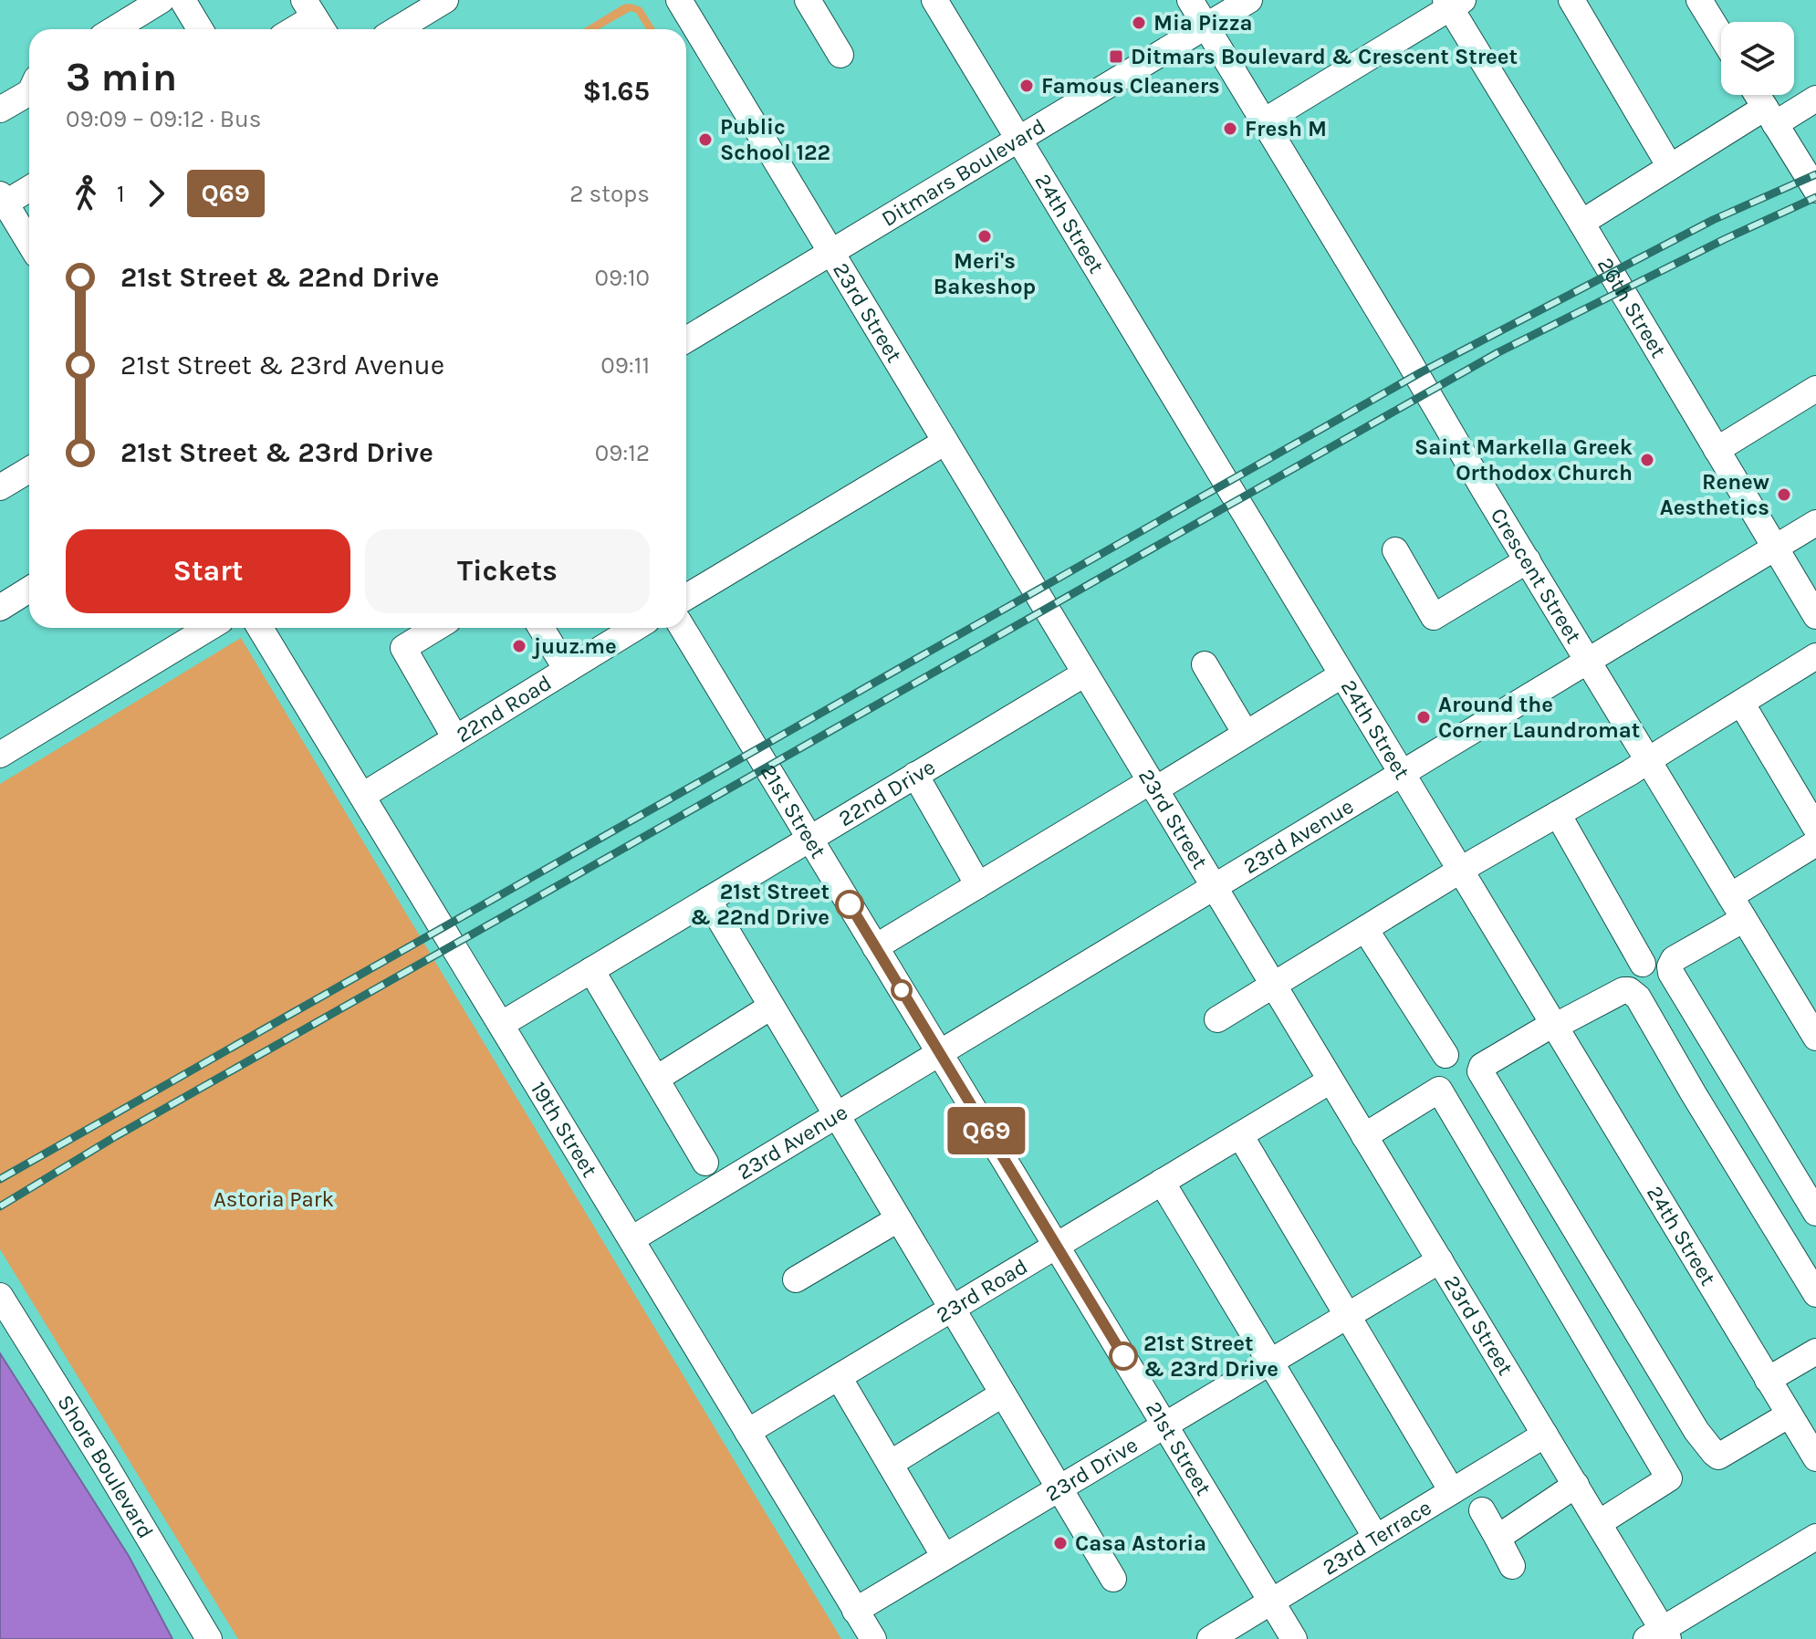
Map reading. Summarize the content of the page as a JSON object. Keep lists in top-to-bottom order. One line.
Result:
{"streets":{"street":["Ditmars Boulevard","24th Street","26th Street","23rd Street","Crescent Street","22nd Road","22nd Drive","21st Street","23rd Avenue","19th Street","23rd Road","Shore Boulevard","23rd Drive","23rd Terrace"]},"crossings":[["Ditmars Boulevard","24th Street"],["Ditmars Boulevard","23rd Street"],["Ditmars Boulevard","Crescent Street"],["24th Street","23rd Avenue"],["26th Street","23rd Avenue"],["23rd Street","22nd Drive"],["23rd Street","23rd Avenue"],["23rd Street","23rd Road"],["23rd Street","23rd Drive"],["23rd Street","23rd Terrace"],["Crescent Street","23rd Avenue"],["22nd Road","19th Street"],["22nd Drive","21st Street"],["22nd Drive","19th Street"],["21st Street","23rd Avenue"],["21st Street","23rd Road"],["21st Street","23rd Drive"],["21st Street","23rd Terrace"],["23rd Avenue","19th Street"],["19th Street","23rd Road"],["19th Street","23rd Drive"]],"parks":["Astoria Park"],"places":{"other":["Mia Pizza","Famous Cleaners","Fresh M","Public School 122","Meri's Bakeshop","Saint Markella Greek Orthodox Church","Renew Aesthetics","juuz.me","Around the Corner Laundromat","21st Street & 22nd Drive","21st Street & 23rd Drive","Casa Astoria"],"transit":["Ditmars Boulevard & Crescent Street"]},"lines":["bus line Q69"],"page":{"on_map":"Q69","heading":["3 min","09:09 – 09:12 · Bus","$1.65"],"legs":["1","Q69","2 stops"],"list":[{"name":"21st Street & 22nd Drive","value":"09:10"},{"name":"21st Street & 23rd Avenue","value":"09:11"},{"name":"21st Street & 23rd Drive","value":"09:12"}],"buttons":["Start","Tickets"]}}
